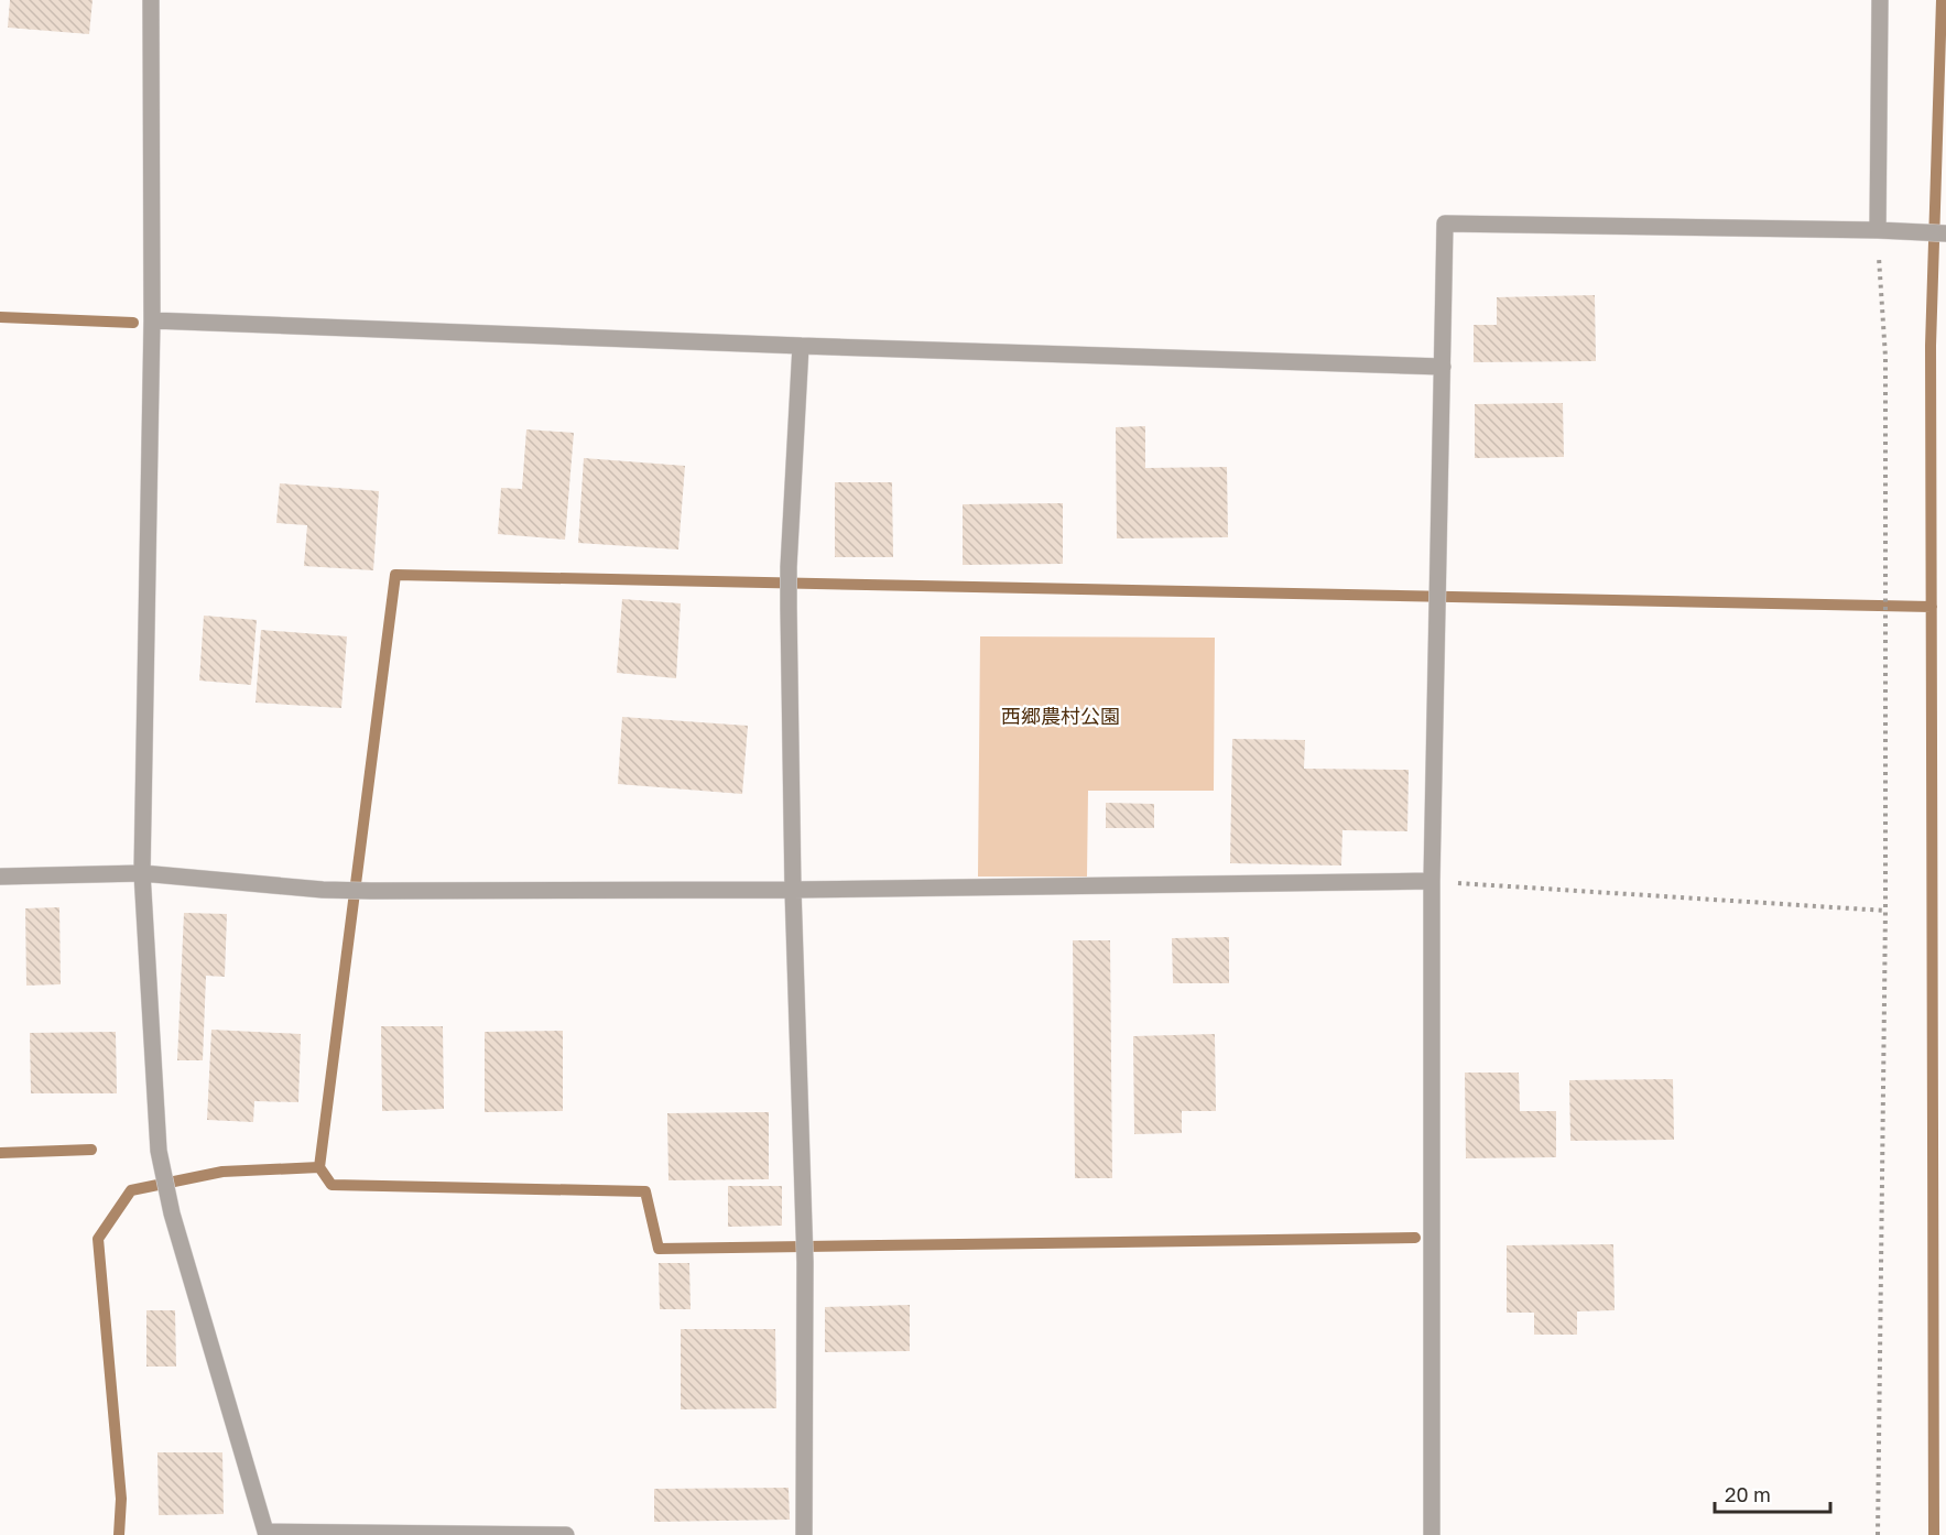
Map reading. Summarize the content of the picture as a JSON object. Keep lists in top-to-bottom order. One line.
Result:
{"parks":["西郷農村公園"],"scale_bar":"20 m"}
